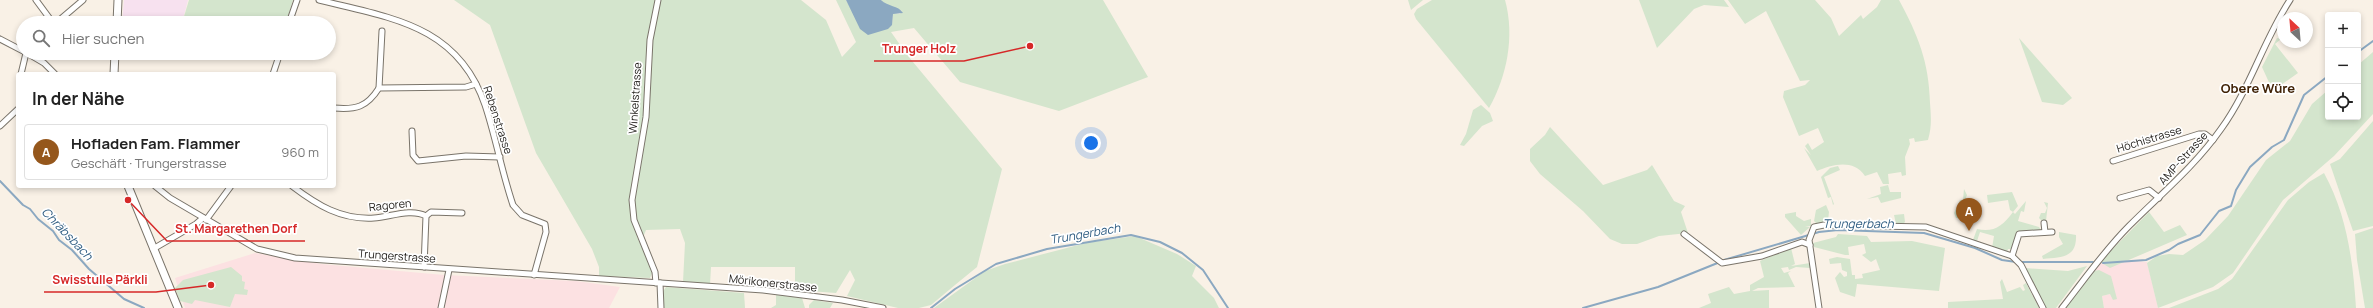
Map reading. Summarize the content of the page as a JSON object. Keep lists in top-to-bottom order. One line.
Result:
{"streets":{"street":["Winkelstrasse","Rebenstrasse","Höchistrasse","AMP-Strasse","Ragoren","Trungerstrasse","Mörikonerstrasse"]},"crossings":[["Winkelstrasse","Trungerstrasse"],["Winkelstrasse","Mörikonerstrasse"],["Rebenstrasse","Trungerstrasse"],["Höchistrasse","AMP-Strasse"],["Ragoren","Trungerstrasse"],["Trungerstrasse","Mörikonerstrasse"]],"districts":["Obere Würe"],"water":["Trungerbach","Chräbsbach"],"places":["Trunger Holz","St. Margarethen Dorf","Swisstulle Pärkli"],"north":"top left","page":{"map_buttons":["+","−"],"search":"Hier suchen","heading":"In der Nähe","list":[{"mark":"A","name":"Hofladen Fam. Flammer","note":"Geschäft · Trungerstrasse","value":"960 m"}],"pins":"A"}}
